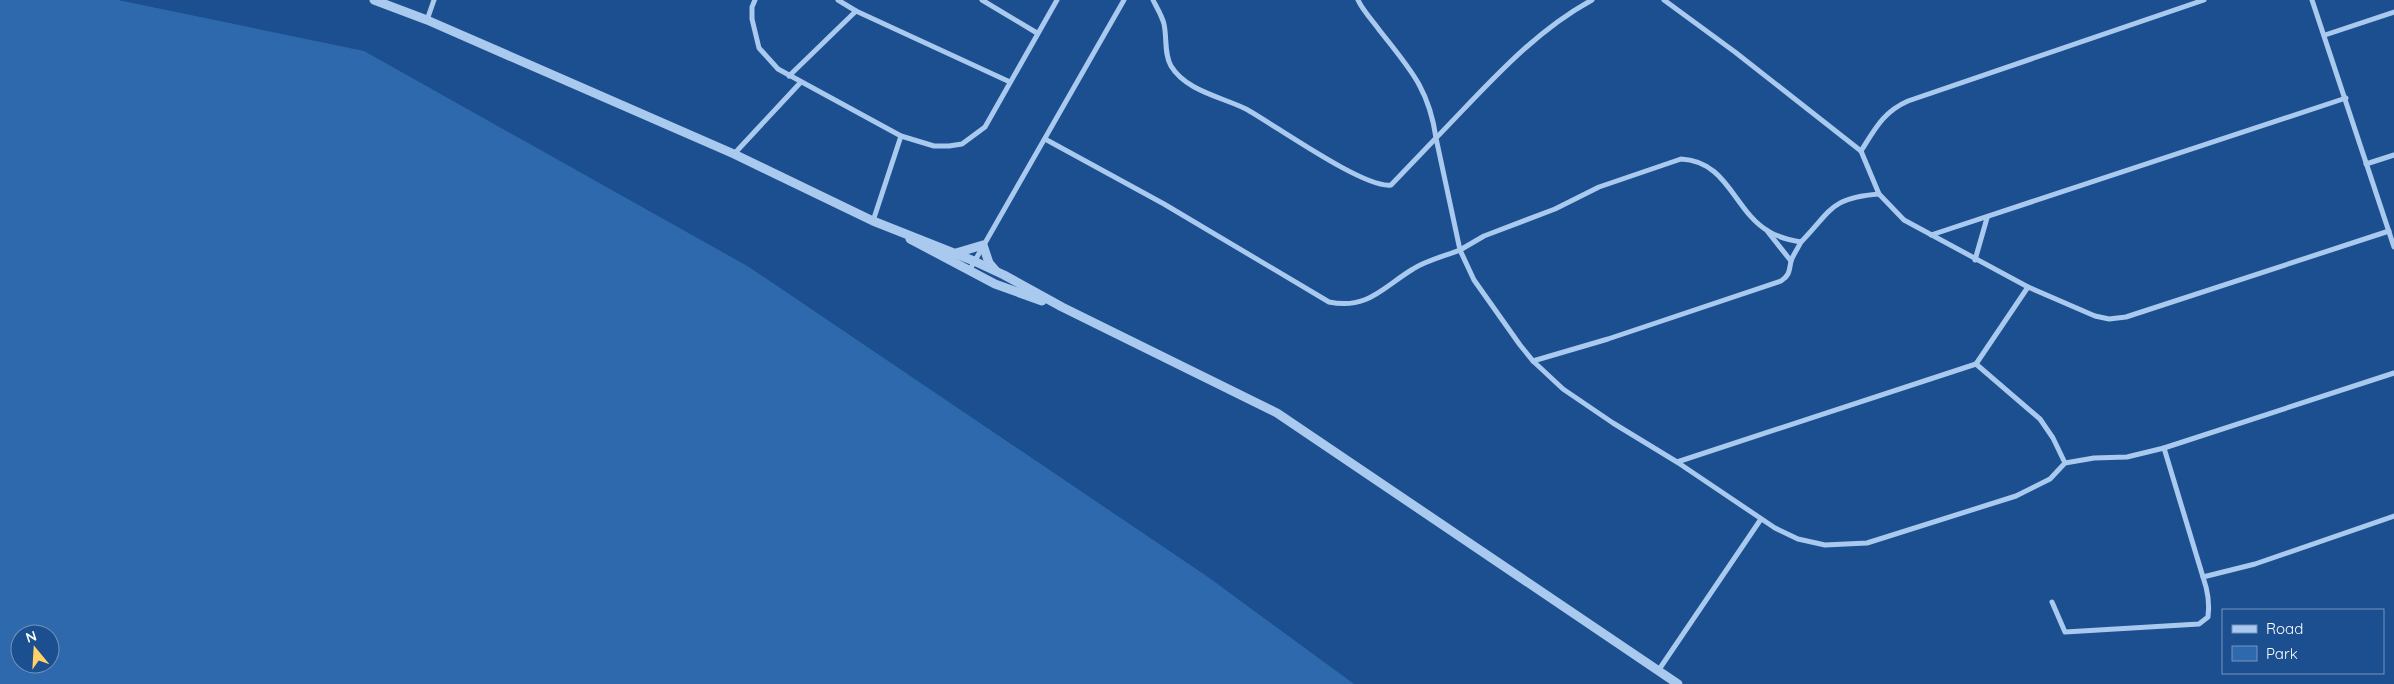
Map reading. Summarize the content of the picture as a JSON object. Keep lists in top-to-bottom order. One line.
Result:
{"legend":["Road","Park"],"north":"top"}
